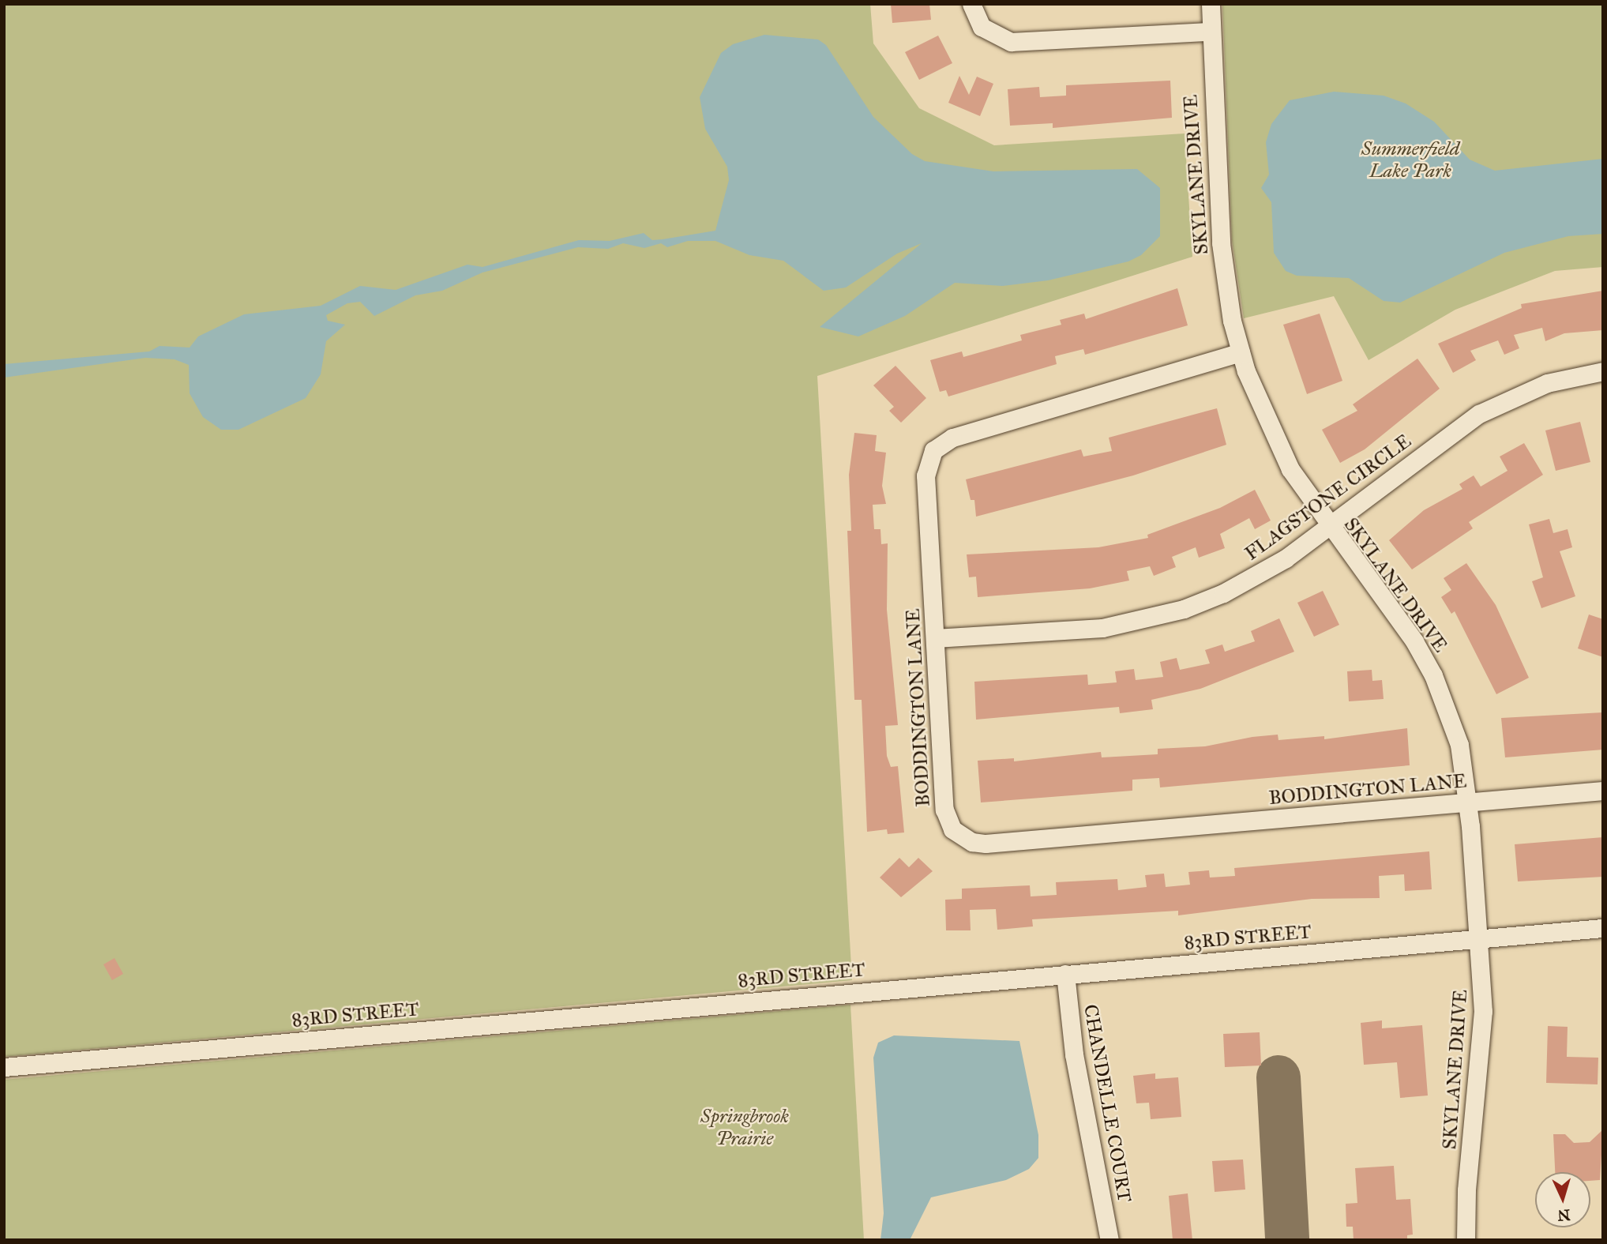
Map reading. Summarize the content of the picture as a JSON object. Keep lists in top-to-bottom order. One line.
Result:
{"streets":{"street":["SKYLANE DRIVE","FLAGSTONE CIRCLE","BODDINGTON LANE","83RD STREET","CHANDELLE COURT"]},"crossings":[["SKYLANE DRIVE","FLAGSTONE CIRCLE"],["SKYLANE DRIVE","BODDINGTON LANE"],["SKYLANE DRIVE","83RD STREET"],["FLAGSTONE CIRCLE","BODDINGTON LANE"],["83RD STREET","CHANDELLE COURT"]],"parks":["Summerfield Lake Park","Springbrook Prairie"],"north":"bottom"}
